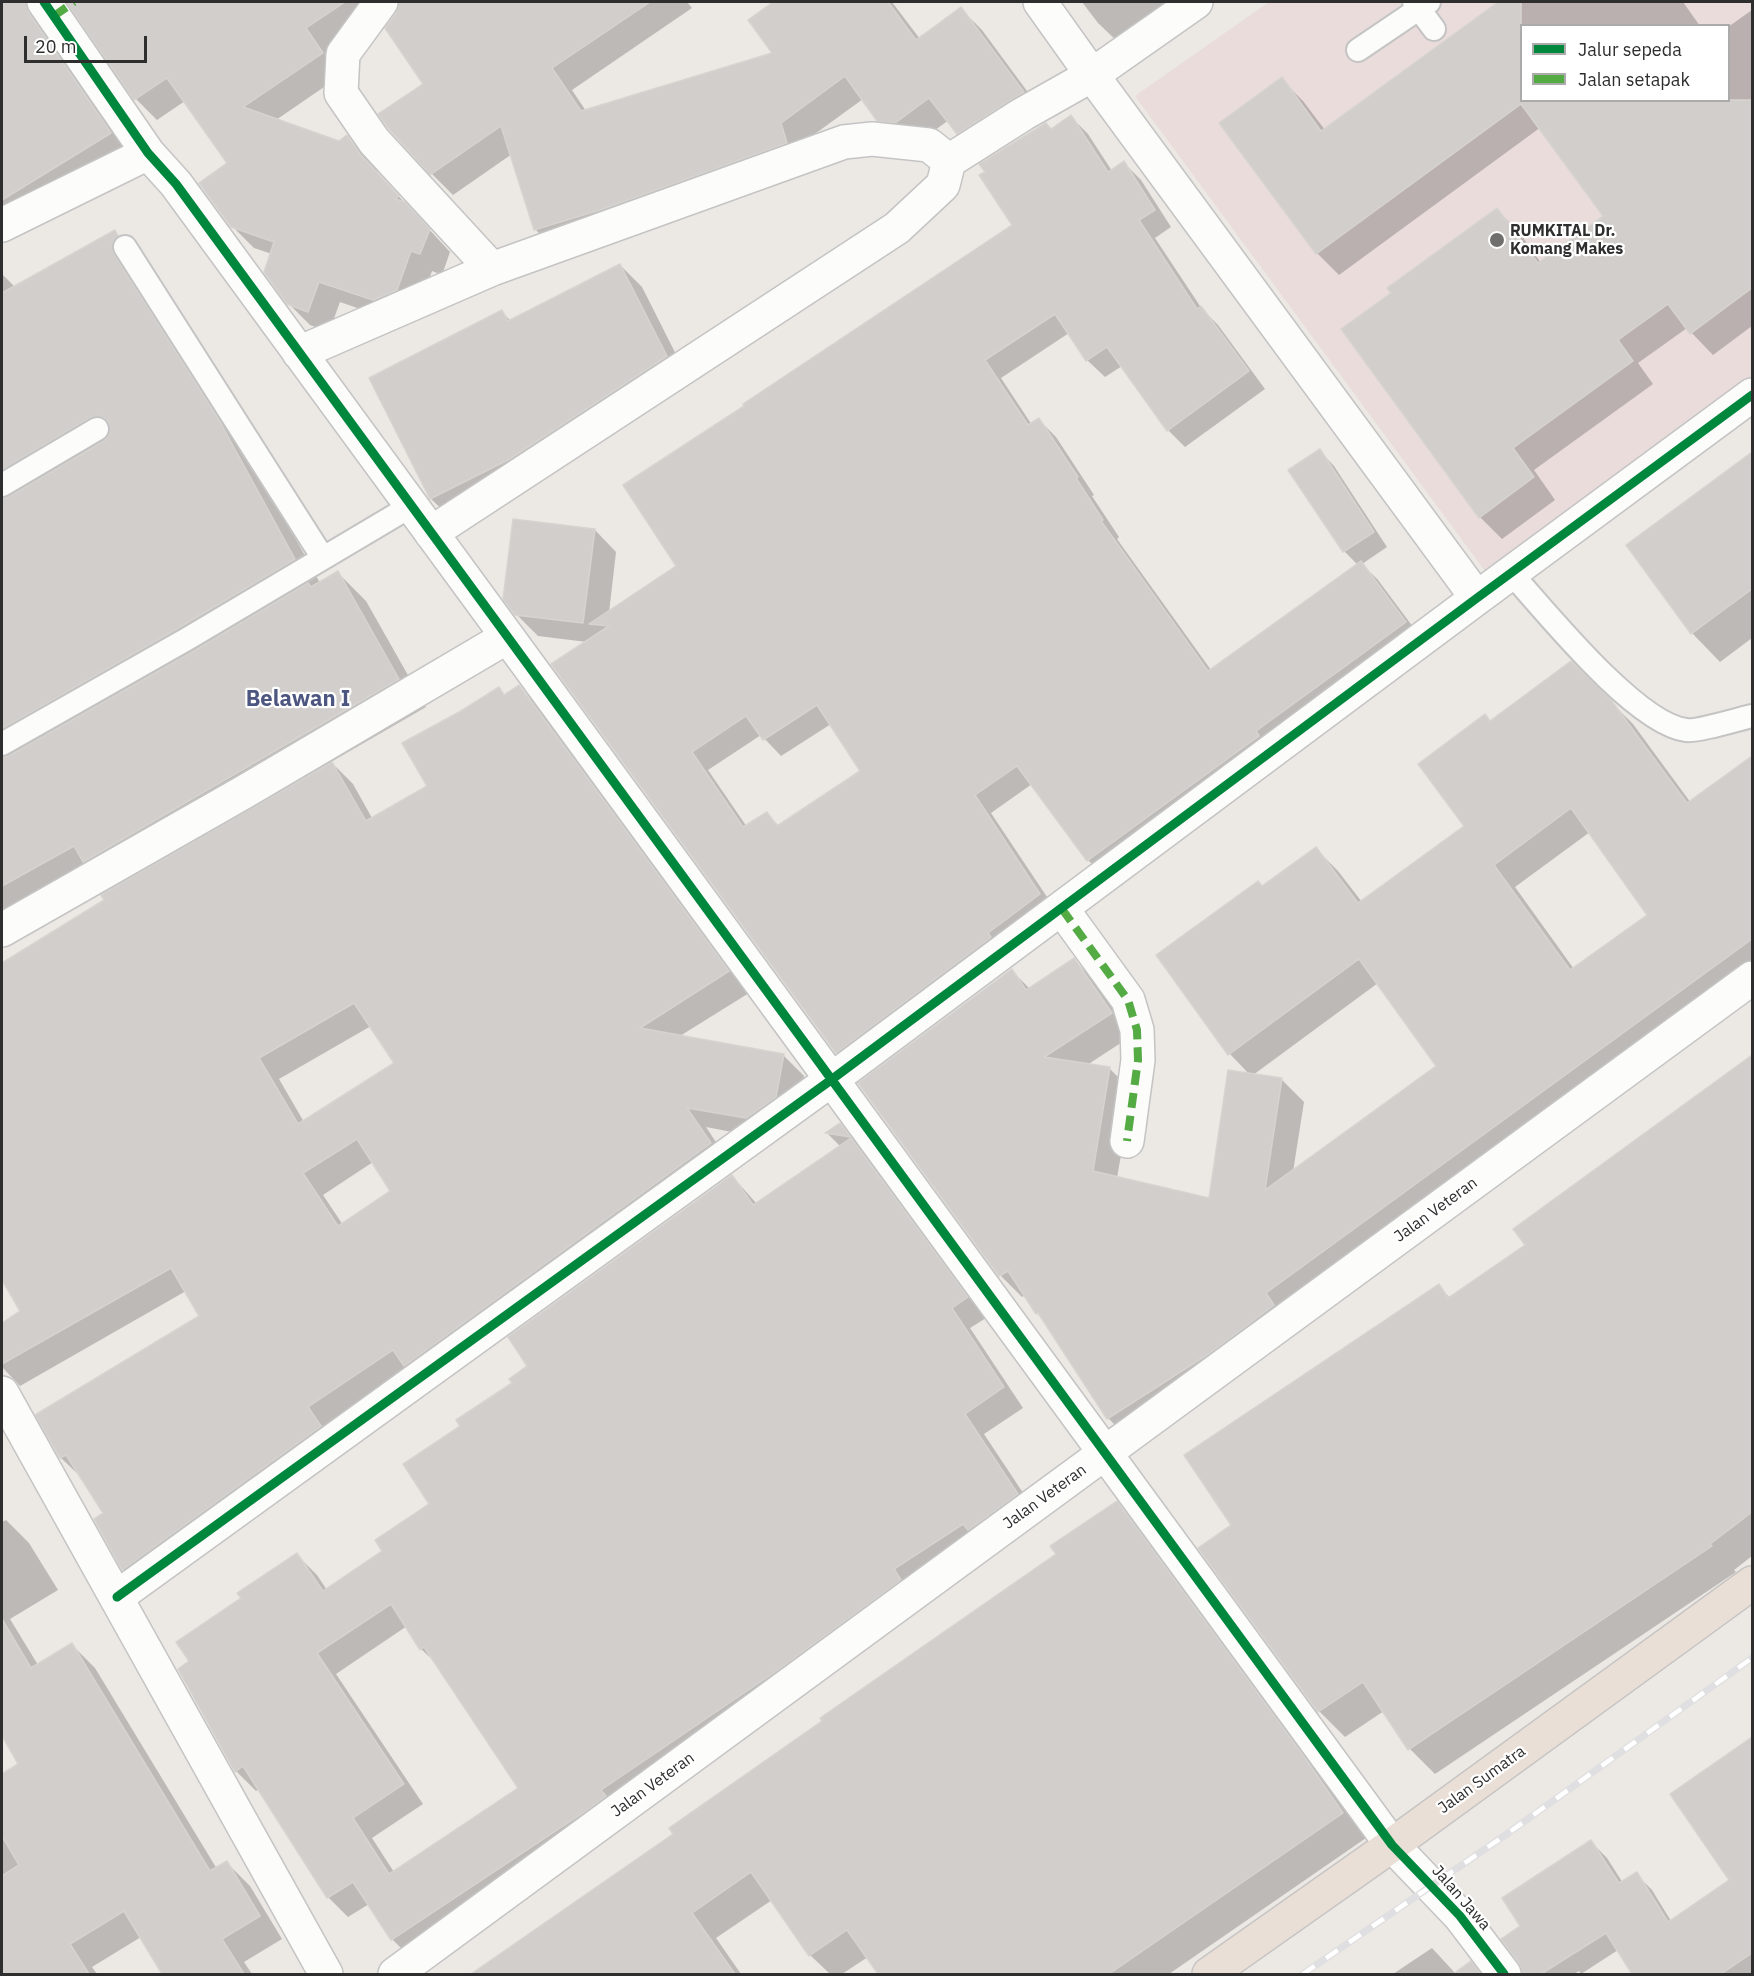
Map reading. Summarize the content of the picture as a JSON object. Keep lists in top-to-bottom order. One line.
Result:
{"streets":{"highway":["Jalan Sumatra"],"street":["Jalan Veteran","Jalan Jawa"]},"crossings":[["Jalan Veteran","Jalan Jawa"],["Jalan Sumatra","Jalan Jawa"]],"districts":["Belawan I"],"places":["RUMKITAL Dr. Komang Makes"],"legend":["Jalur sepeda","Jalan setapak"],"scale_bar":"20 m"}
